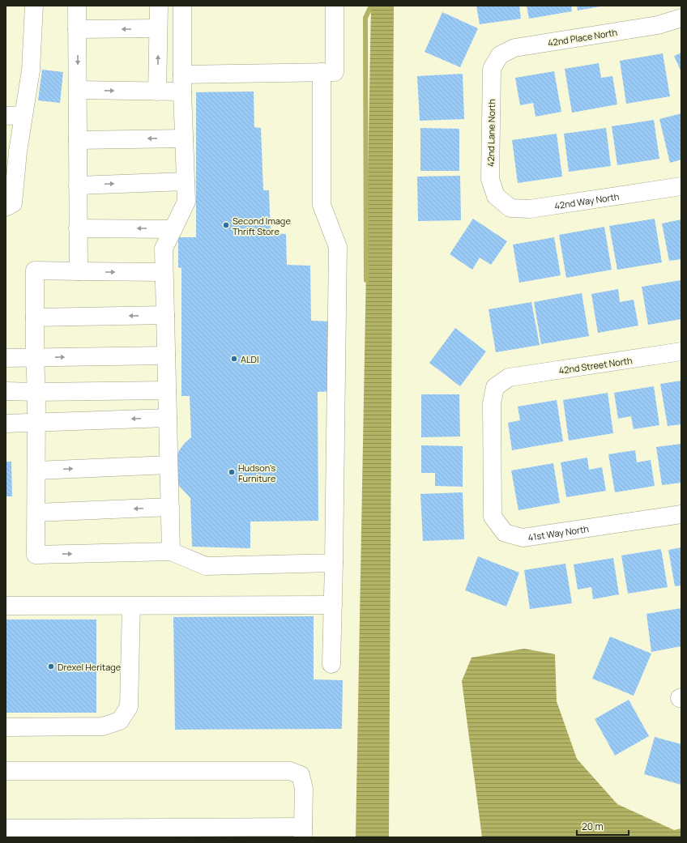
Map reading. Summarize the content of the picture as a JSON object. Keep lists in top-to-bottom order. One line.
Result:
{"streets":{"street":["42nd Place North","42nd Lane North","42nd Way North","42nd Street North","41st Way North"]},"crossings":[["42nd Place North","42nd Lane North"],["42nd Lane North","42nd Way North"],["42nd Street North","41st Way North"]],"places":["Second Image Thrift Store","ALDI","Hudson's Furniture","Drexel Heritage"],"scale_bar":"20 m"}
